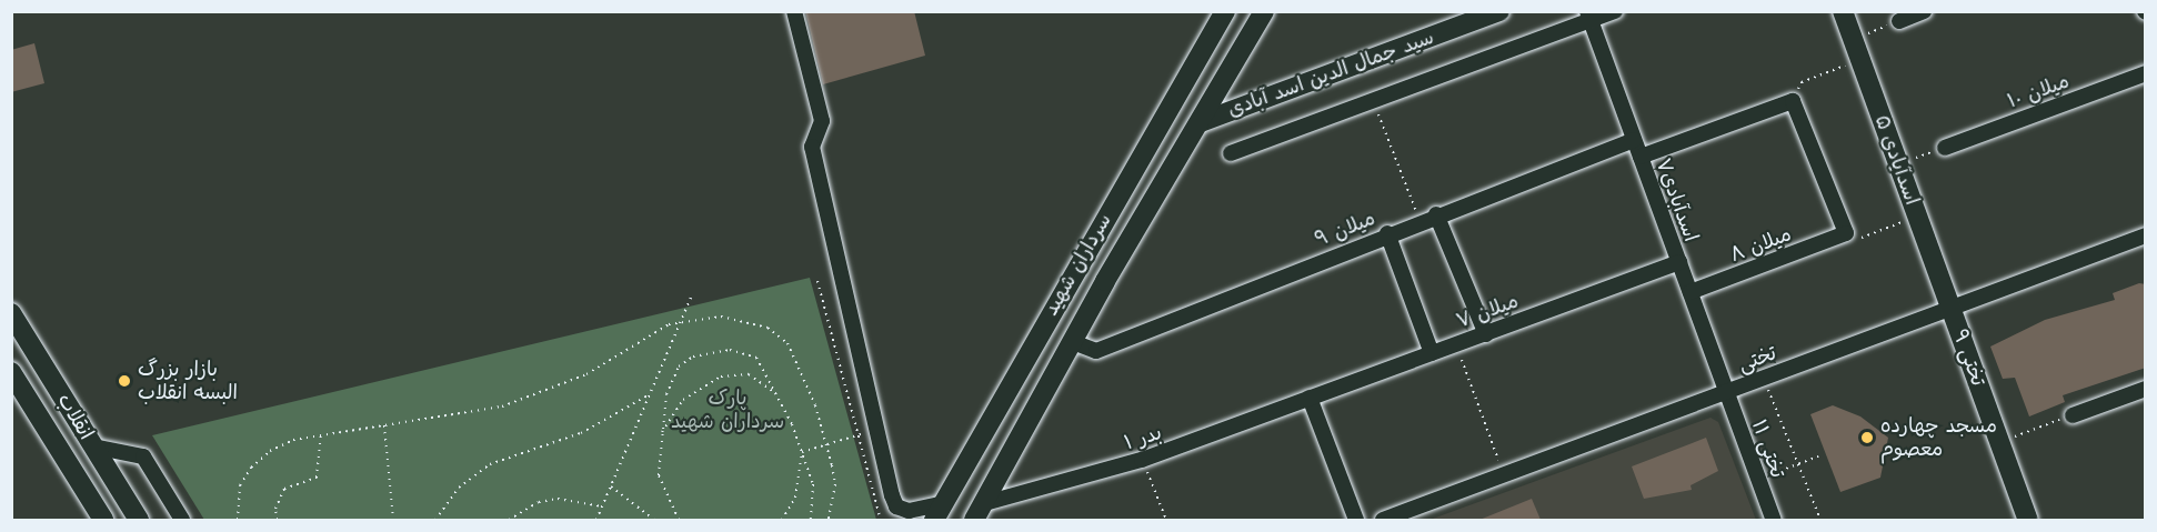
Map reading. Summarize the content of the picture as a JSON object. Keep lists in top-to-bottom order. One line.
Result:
{"streets":{"street":["سید جمال الدین اسد آبادی","میلان ۱۰","اسدآیادی ۵","اسدآبادی۷","میلان ۹","میلان ۸","سرداران شهید","میلان ۷","تختی ۹","تختی","انقلاب","بدر ۱","تختی ۱۱"]},"crossings":[["سید جمال الدین اسد آبادی","سرداران شهید"],["اسدآیادی ۵","تختی ۹"],["اسدآیادی ۵","تختی"],["اسدآبادی۷","میلان ۹"],["اسدآبادی۷","میلان ۸"],["اسدآبادی۷","میلان ۷"],["اسدآبادی۷","تختی"],["اسدآبادی۷","تختی ۱۱"],["میلان ۹","سرداران شهید"],["سرداران شهید","بدر ۱"],["میلان ۷","بدر ۱"],["تختی ۹","تختی"],["تختی","تختی ۱۱"]],"parks":["پارک سرداران شهید"],"places":["بازار بزرگ البسه انقلاب","مسجد چهارده معصوم"]}
